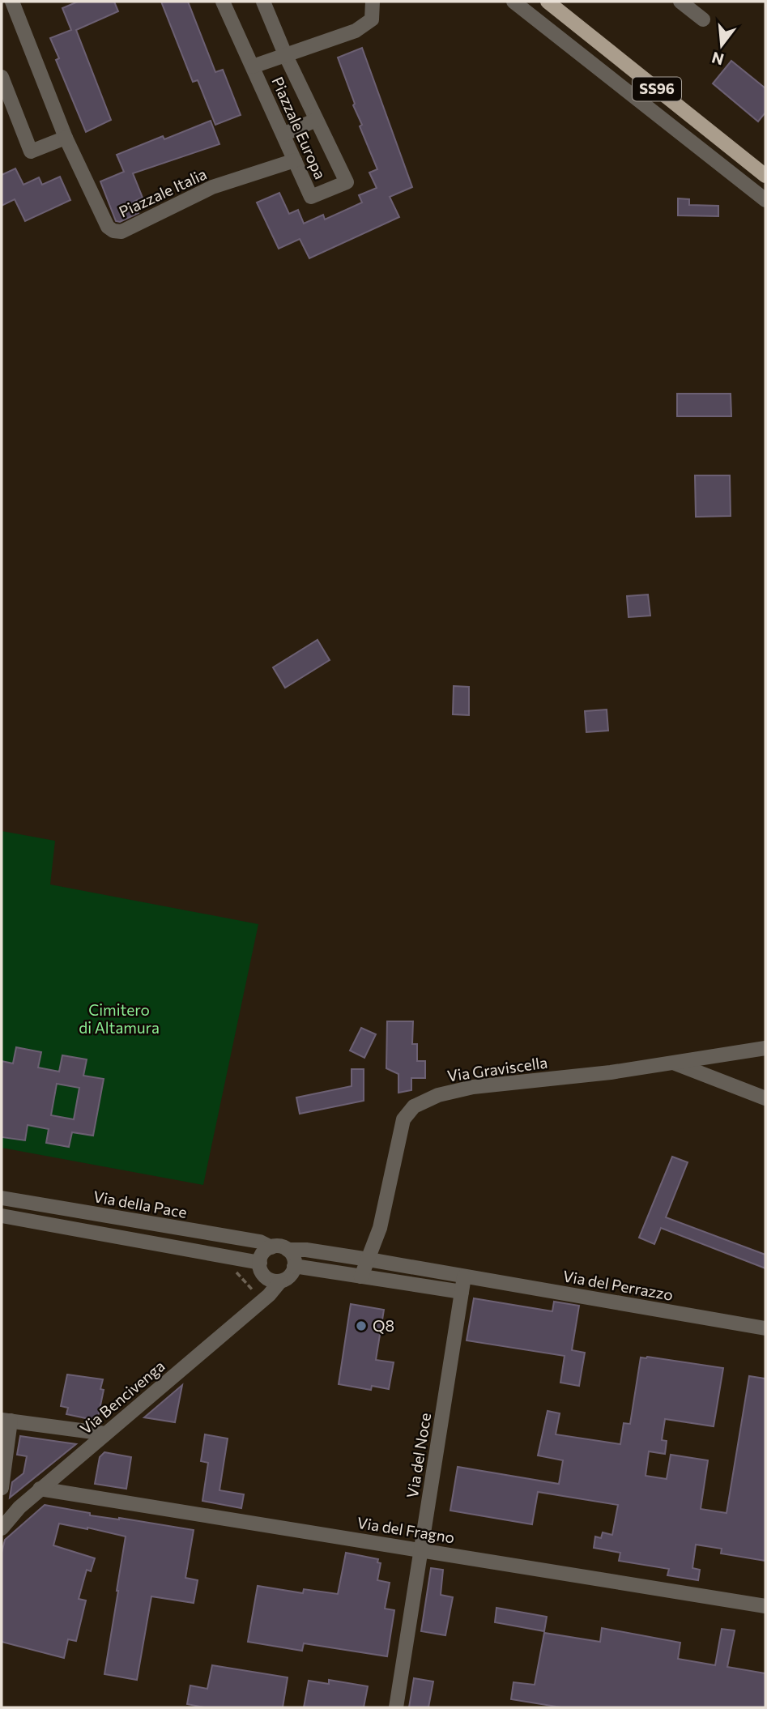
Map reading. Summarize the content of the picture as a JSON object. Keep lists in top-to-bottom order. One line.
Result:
{"streets":{"main road":["SS96"],"street":["Piazzale Europa","Piazzale Italia","Via Graviscella","Via della Pace","Via del Perrazzo","Via Bencivenga","Via del Noce","Via del Fragno"]},"crossings":[["Piazzale Europa","Piazzale Italia"],["Via della Pace","Via Bencivenga"],["Via del Perrazzo","Via del Noce"],["Via Bencivenga","Via del Fragno"],["Via del Noce","Via del Fragno"]],"parks":["Cimitero di Altamura"],"places":["Q8"],"north":"bottom"}
